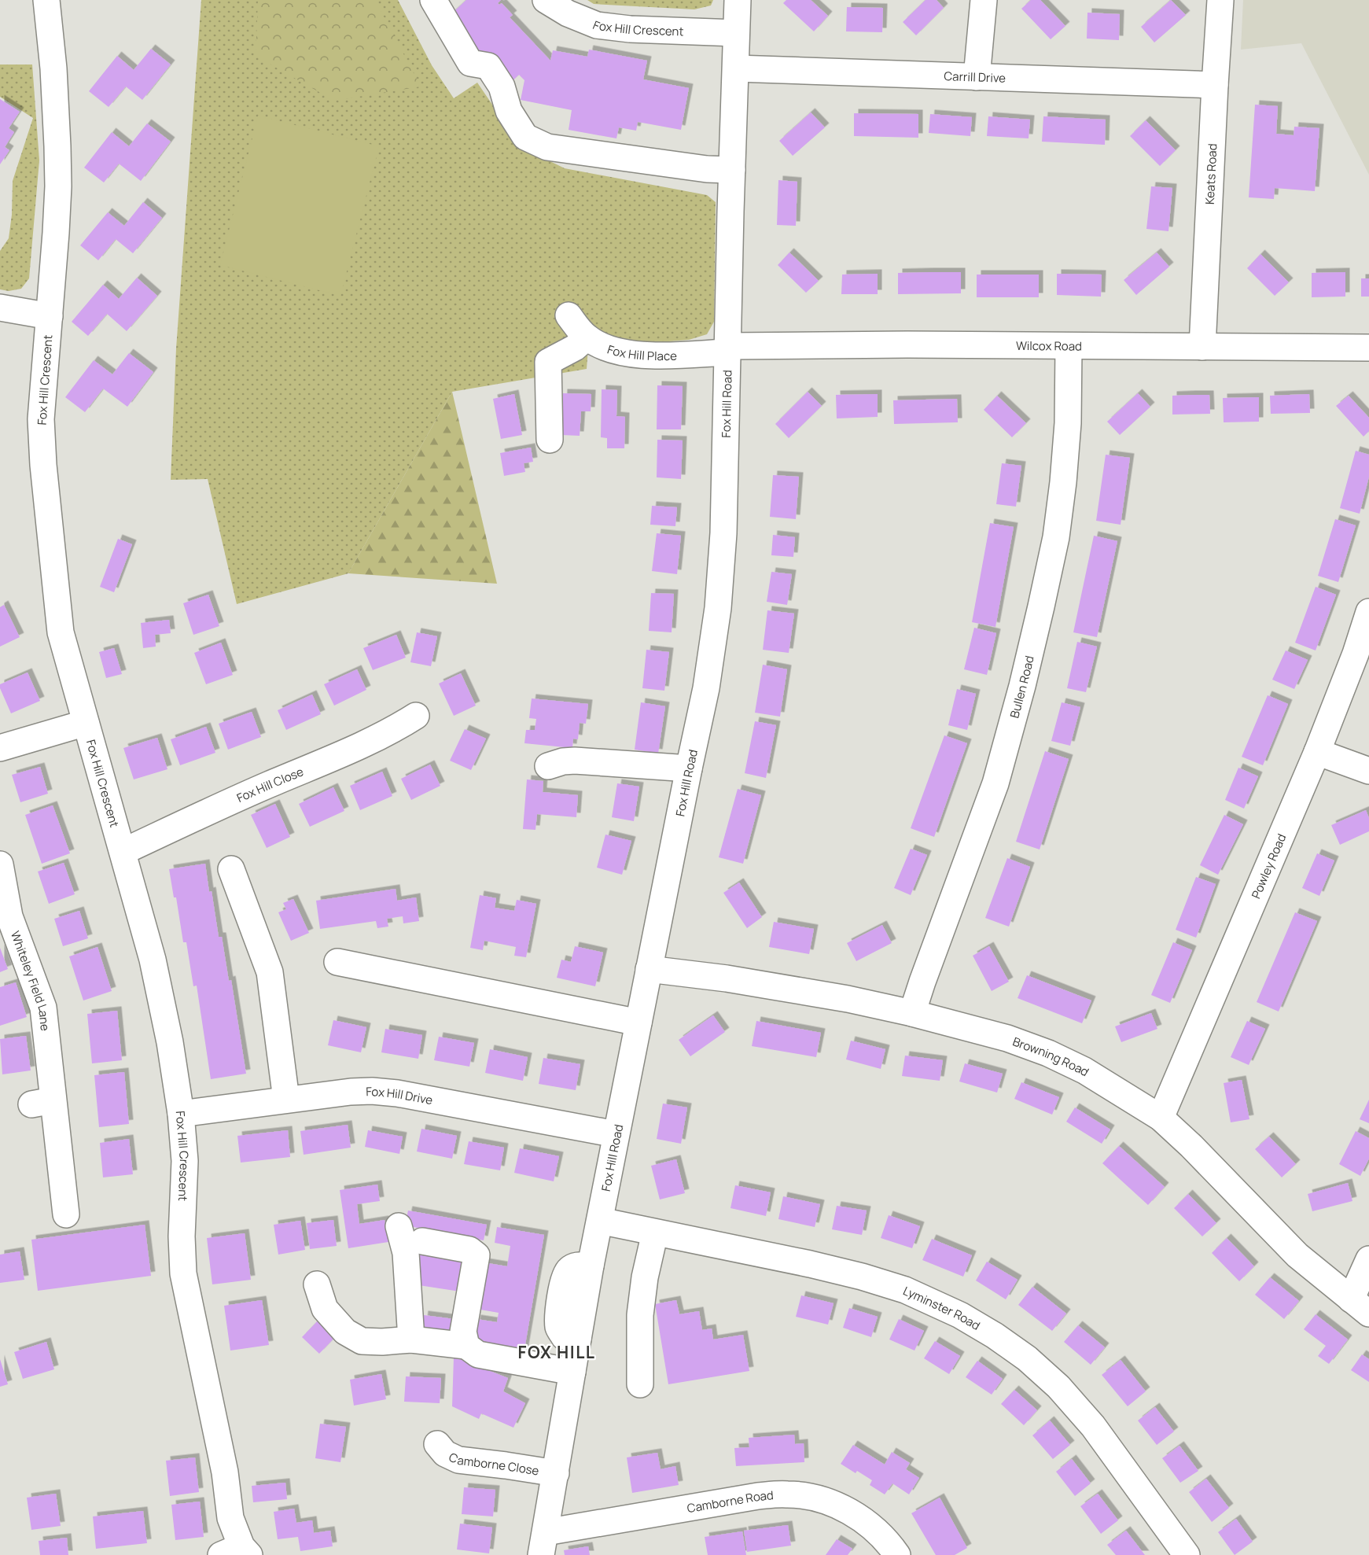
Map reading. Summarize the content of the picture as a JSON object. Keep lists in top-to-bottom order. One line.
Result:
{"streets":{"street":["Fox Hill Crescent","Carrill Drive","Keats Road","Wilcox Road","Fox Hill Place","Fox Hill Road","Bullen Road","Fox Hill Close","Powley Road","Whiteley Field Lane","Browning Road","Fox Hill Drive","Lyminster Road","Camborne Close","Camborne Road"]},"crossings":[["Fox Hill Crescent","Fox Hill Road"],["Fox Hill Crescent","Fox Hill Close"],["Fox Hill Crescent","Fox Hill Drive"],["Carrill Drive","Keats Road"],["Carrill Drive","Fox Hill Road"],["Keats Road","Wilcox Road"],["Wilcox Road","Fox Hill Place"],["Wilcox Road","Fox Hill Road"],["Wilcox Road","Bullen Road"],["Fox Hill Place","Fox Hill Road"],["Fox Hill Road","Browning Road"],["Fox Hill Road","Fox Hill Drive"],["Fox Hill Road","Lyminster Road"],["Fox Hill Road","Camborne Close"],["Fox Hill Road","Camborne Road"],["Bullen Road","Browning Road"],["Powley Road","Browning Road"]],"districts":["FOX HILL"]}
